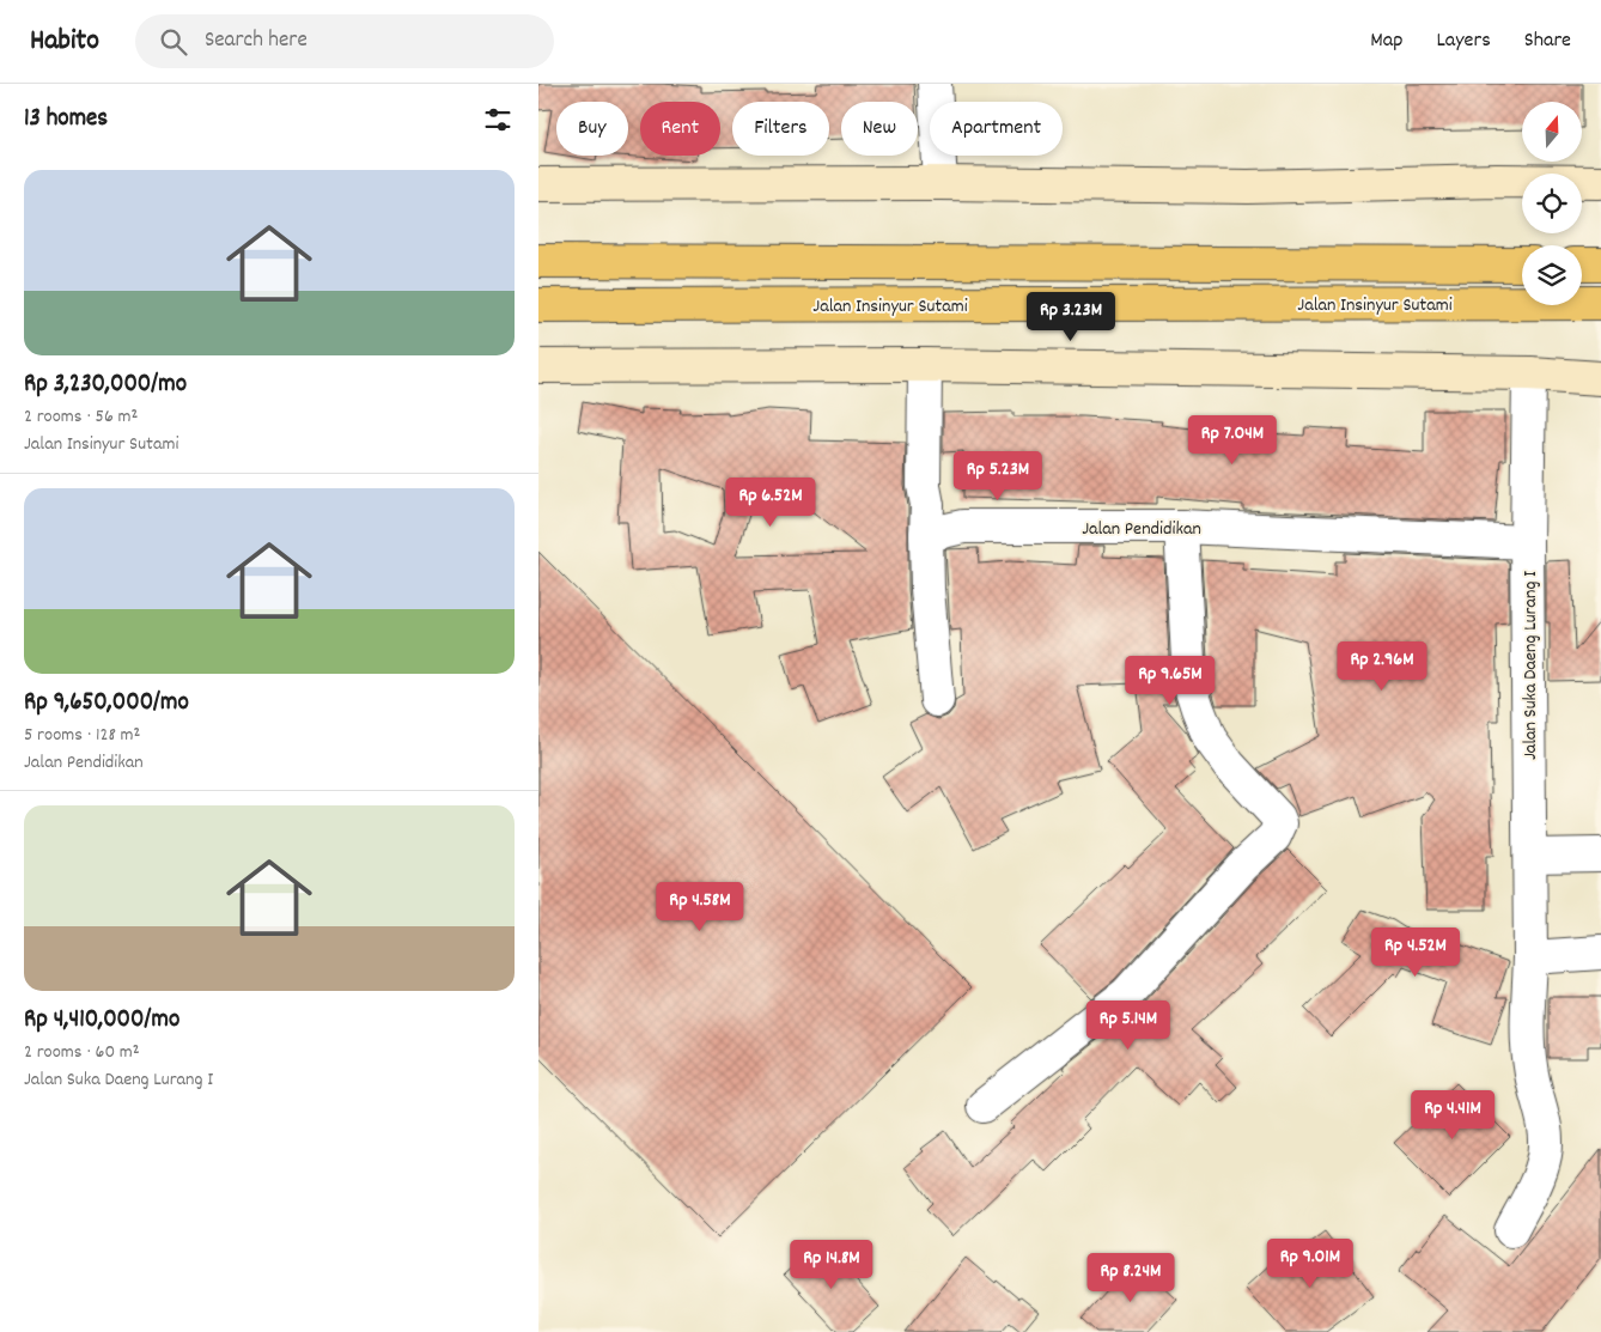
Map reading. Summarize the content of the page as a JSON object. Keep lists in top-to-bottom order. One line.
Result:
{"streets":{"highway":["Jalan Insinyur Sutami"],"street":["Jalan Pendidikan","Jalan Suka Daeng Lurang I"]},"crossings":[["Jalan Pendidikan","Jalan Suka Daeng Lurang I"]],"north":"top","page":{"header":"Habito","search":"Search here","nav":["Map","Layers","Share"],"heading":"13 homes","chip":["Buy","Rent","Filters","New","Apartment"],"list":[{"name":"Rp 3,230,000/mo","note":"2 rooms · 56 m² · Jalan Insinyur Sutami"},{"name":"Rp 9,650,000/mo","note":"5 rooms · 128 m² · Jalan Pendidikan"},{"name":"Rp 4,410,000/mo","note":"2 rooms · 60 m² · Jalan Suka Daeng Lurang I"}],"price":["Rp 3.23M","Rp 7.04M","Rp 5.23M","Rp 6.52M","Rp 2.96M","Rp 9.65M","Rp 4.58M","Rp 4.52M","Rp 5.14M","Rp 4.41M","Rp 9.01M","Rp 14.8M","Rp 8.24M"]}}
